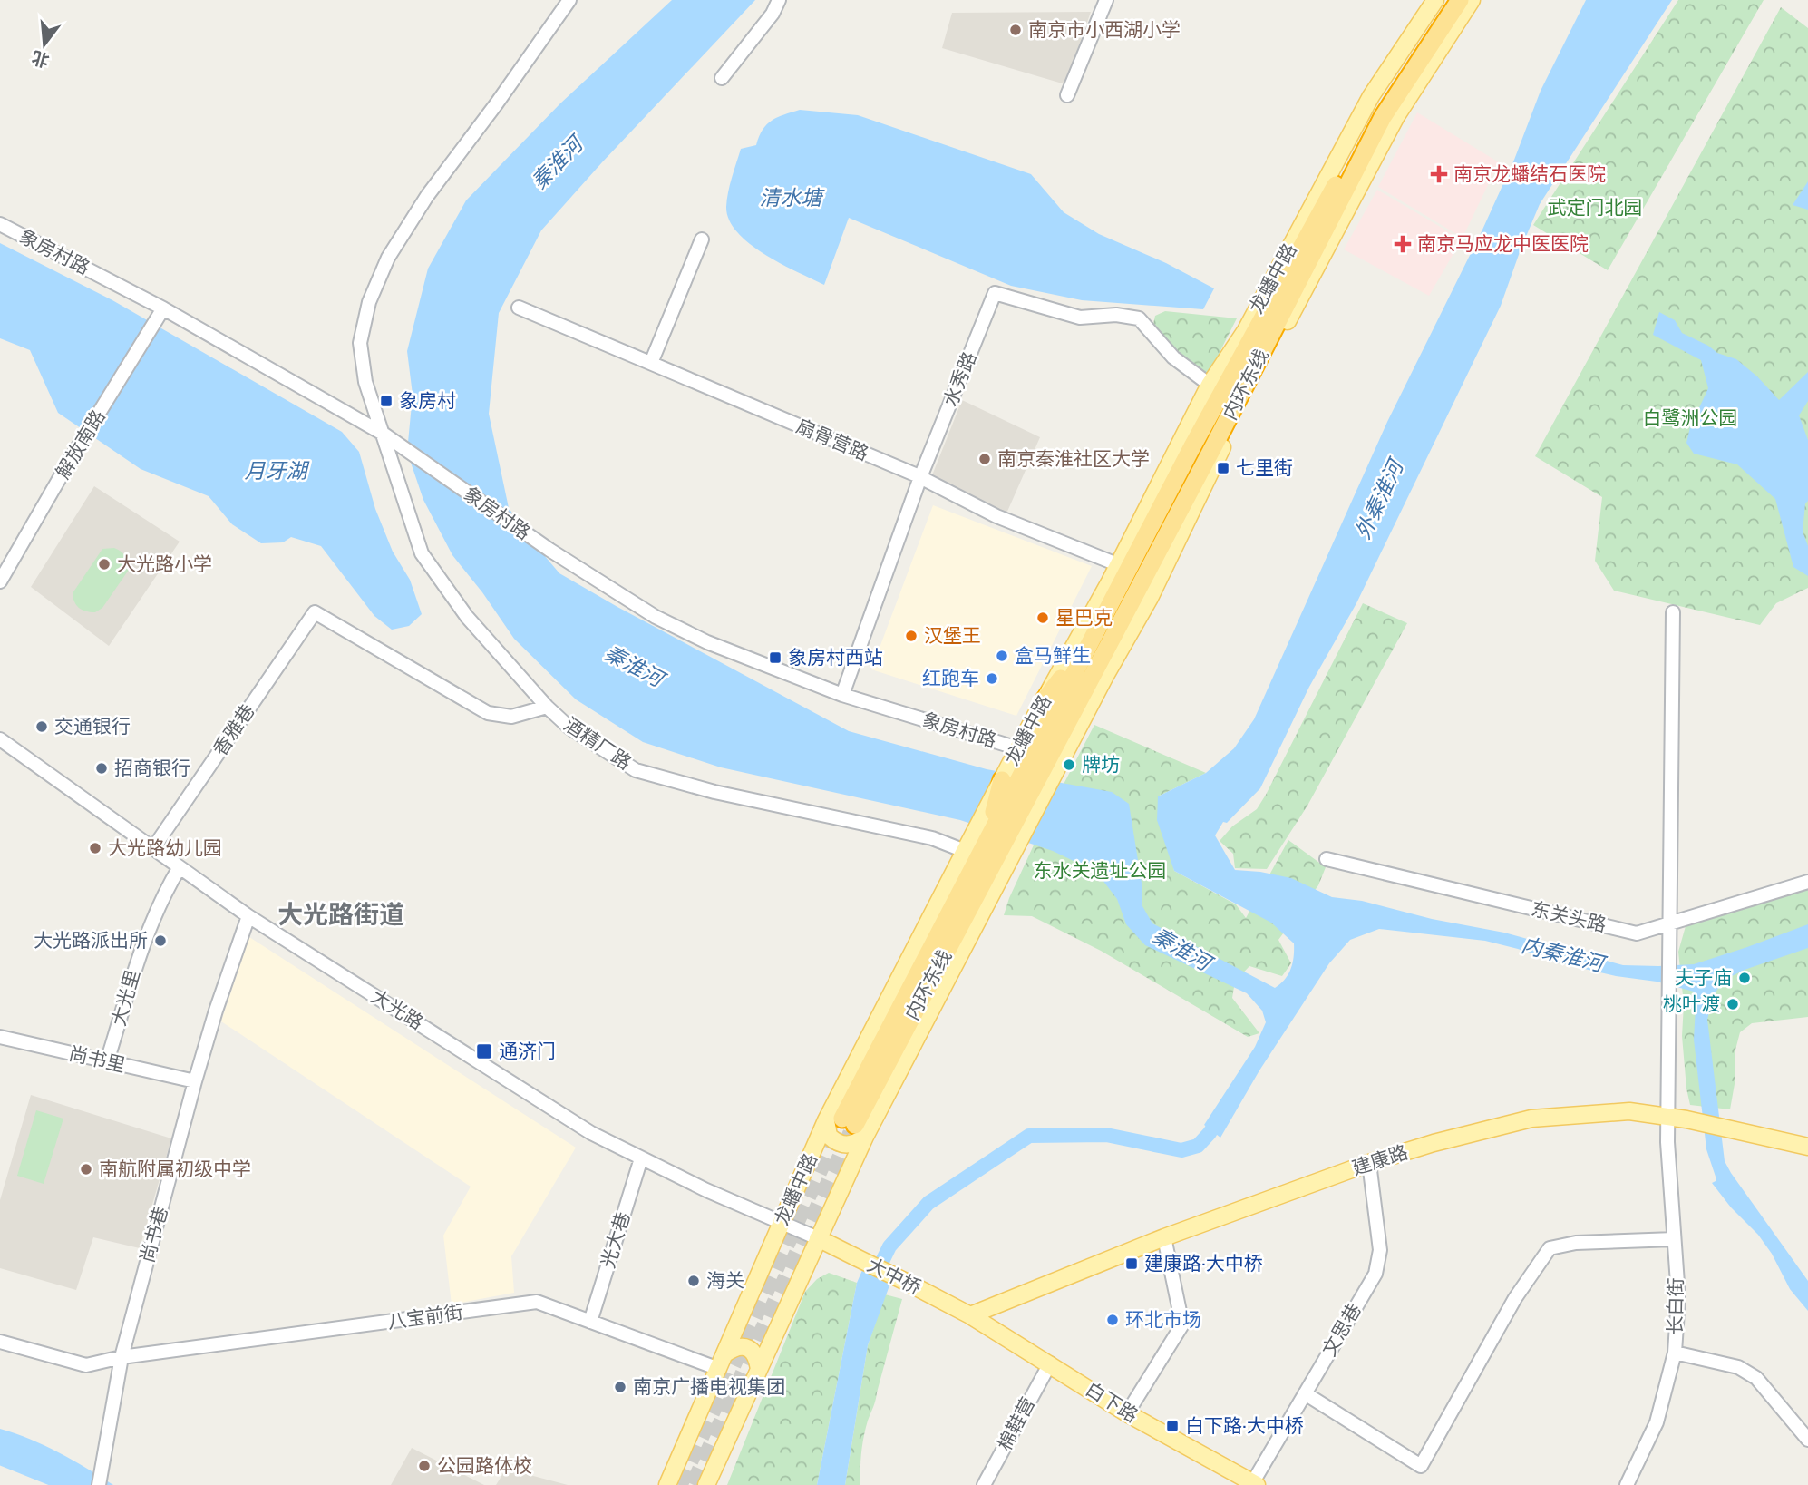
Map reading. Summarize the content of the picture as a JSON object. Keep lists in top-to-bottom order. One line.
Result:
{"streets":{"highway":["内环东线"],"main road":["龙蟠中路","建康路","大中桥","白下路"],"street":["象房村路","水秀路","扇骨营路","解放南路","香雅巷","酒精厂路","东关头路","大光里","大光路","尚书里","尚书巷","光大巷","长白街","八宝前街","文思巷","棉鞋营"]},"crossings":[["象房村路","龙蟠中路"],["象房村路","水秀路"],["象房村路","解放南路"],["象房村路","酒精厂路"],["龙蟠中路","水秀路"],["龙蟠中路","内环东线"],["龙蟠中路","扇骨营路"],["龙蟠中路","酒精厂路"],["龙蟠中路","大光路"],["龙蟠中路","大中桥"],["龙蟠中路","八宝前街"],["水秀路","扇骨营路"],["香雅巷","酒精厂路"],["香雅巷","大光路"],["东关头路","长白街"],["大光里","大光路"],["大光里","尚书里"],["大光路","尚书巷"],["大光路","光大巷"],["大光路","大中桥"],["尚书里","尚书巷"],["建康路","大中桥"],["建康路","长白街"],["建康路","文思巷"],["建康路","白下路"],["尚书巷","八宝前街"],["光大巷","八宝前街"],["大中桥","白下路"],["文思巷","白下路"],["白下路","棉鞋营"]],"districts":["大光路街道"],"water":["秦淮河","清水塘","月牙湖","外秦淮河","内秦淮河"],"parks":["武定门北园","白鹭洲公园","东水关遗址公园"],"places":{"other":["南京市小西湖小学","南京秦淮社区大学","大光路小学","星巴克","汉堡王","盒马鲜生","红跑车","交通银行","牌坊","招商银行","大光路幼儿园","大光路派出所","夫子庙","桃叶渡","南航附属初级中学","海关","环北市场","南京广播电视集团","公园路体校"],"health":["南京龙蟠结石医院","南京马应龙中医医院"],"transit":["象房村","七里街","象房村西站","通济门","建康路·大中桥","白下路·大中桥"]},"north":"bottom"}
